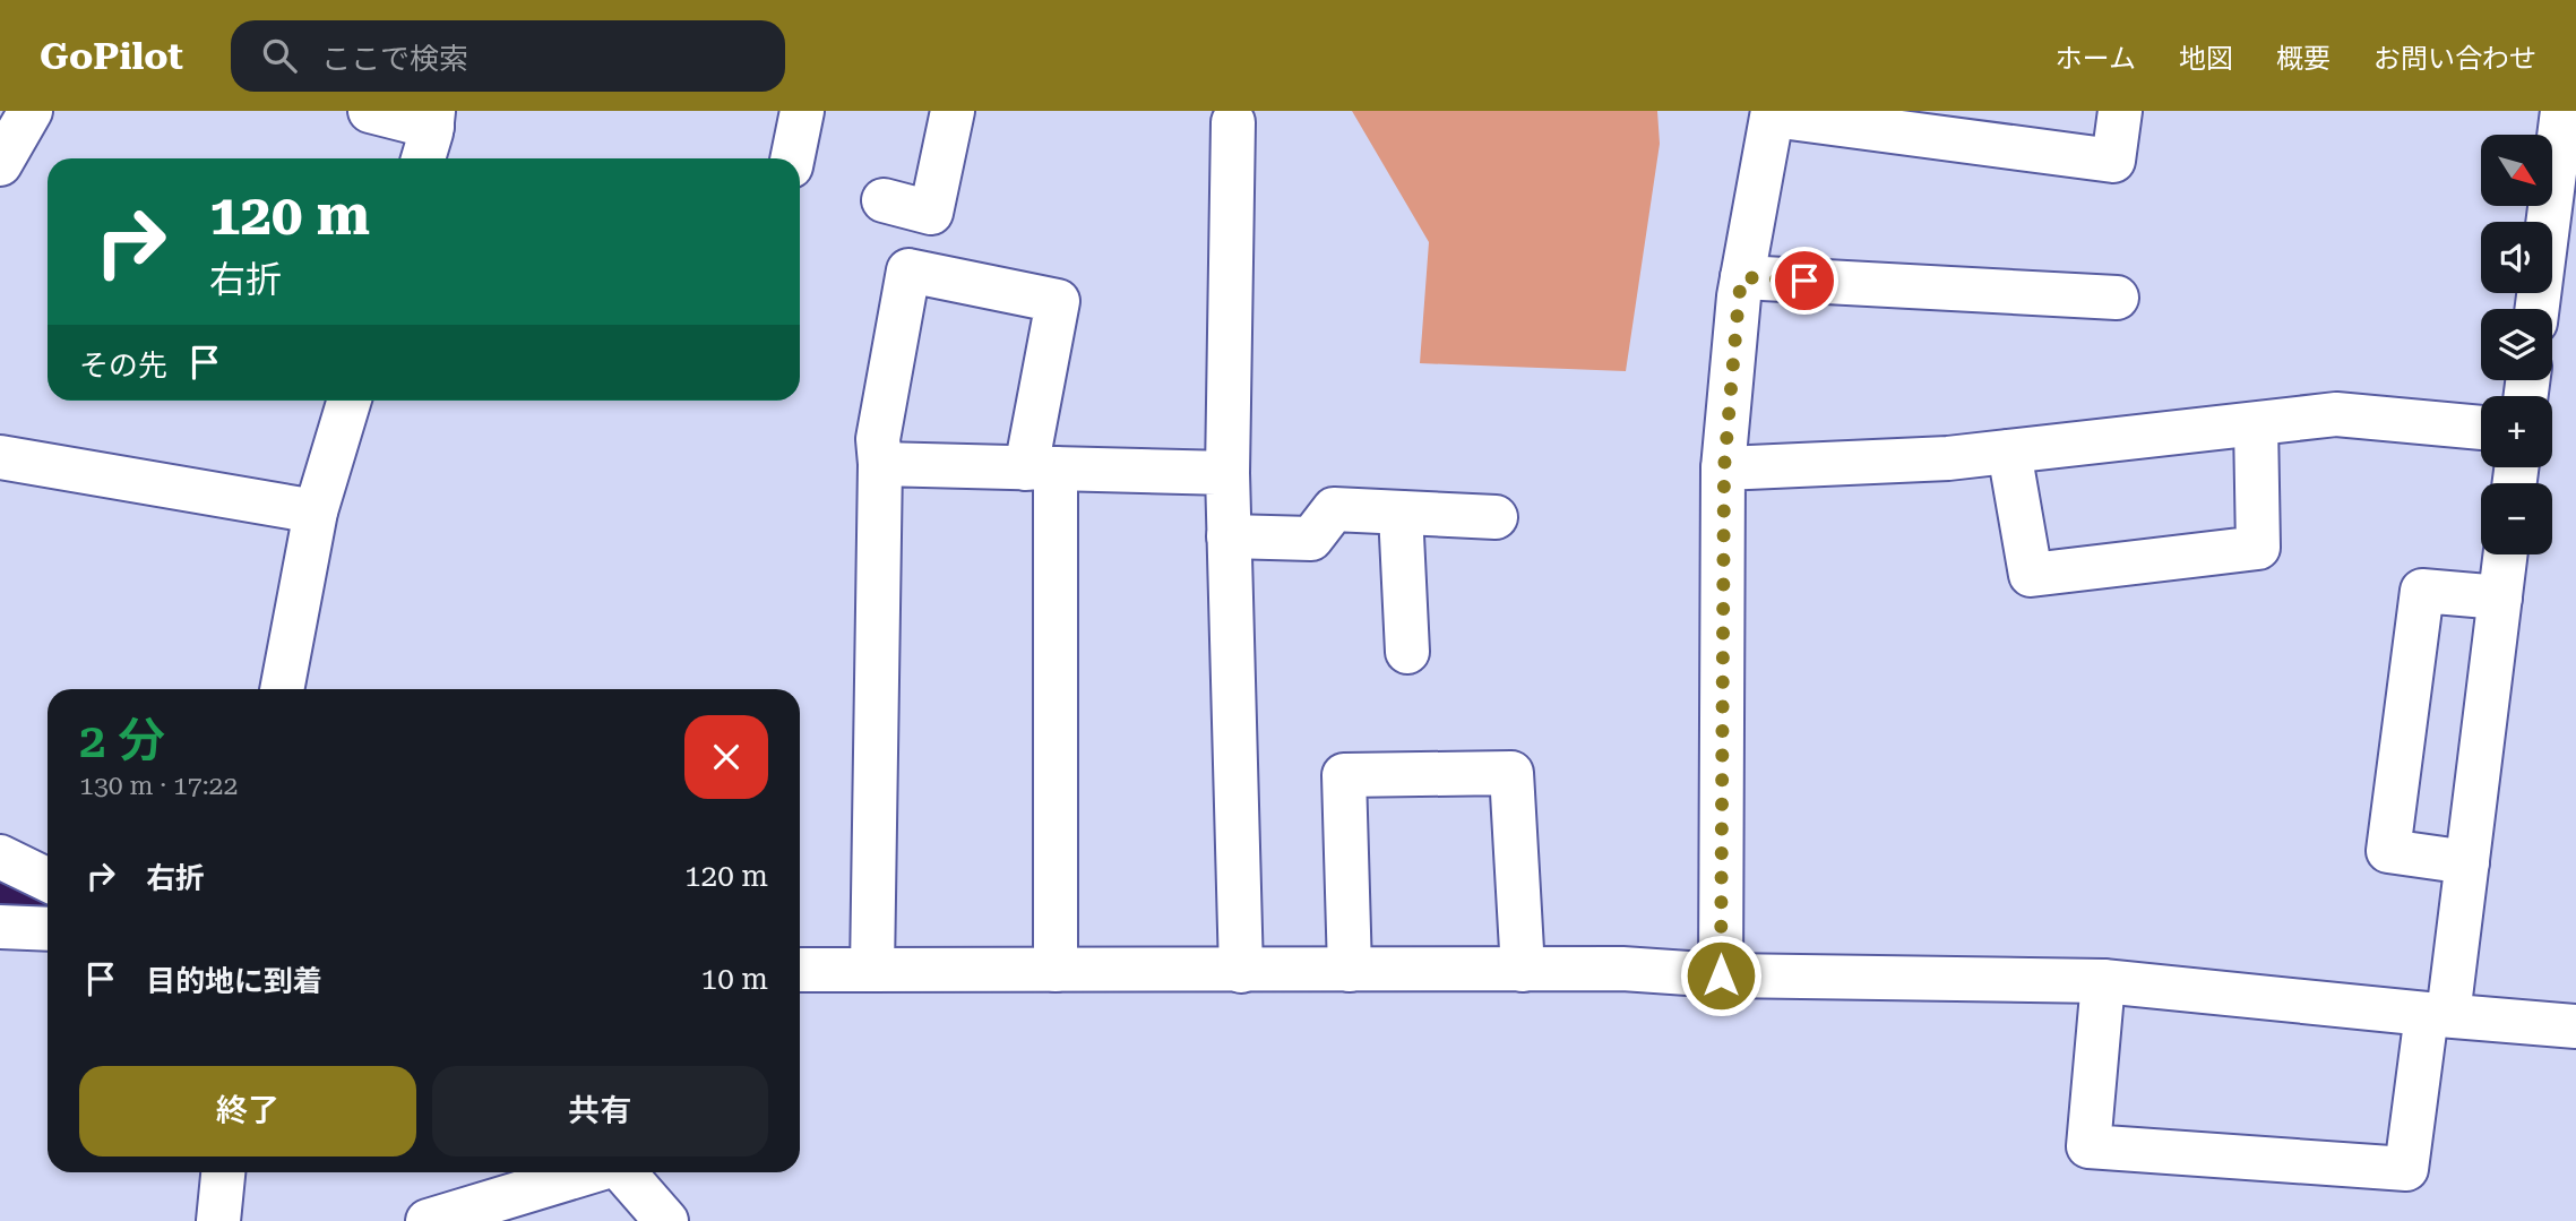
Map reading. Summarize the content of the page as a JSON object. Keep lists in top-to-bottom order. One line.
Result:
{"north":"bottom right","page":{"header":"GoPilot","search":"ここで検索","nav":["ホーム","地図","概要","お問い合わせ"],"map_buttons":["+","−"],"turn":["120 m","右折"],"then":"その先","heading":["2 分","130 m · 17:22"],"list":[{"name":"右折","value":"120 m"},{"name":"目的地に到着","value":"10 m"}],"buttons":["終了","共有"]}}
